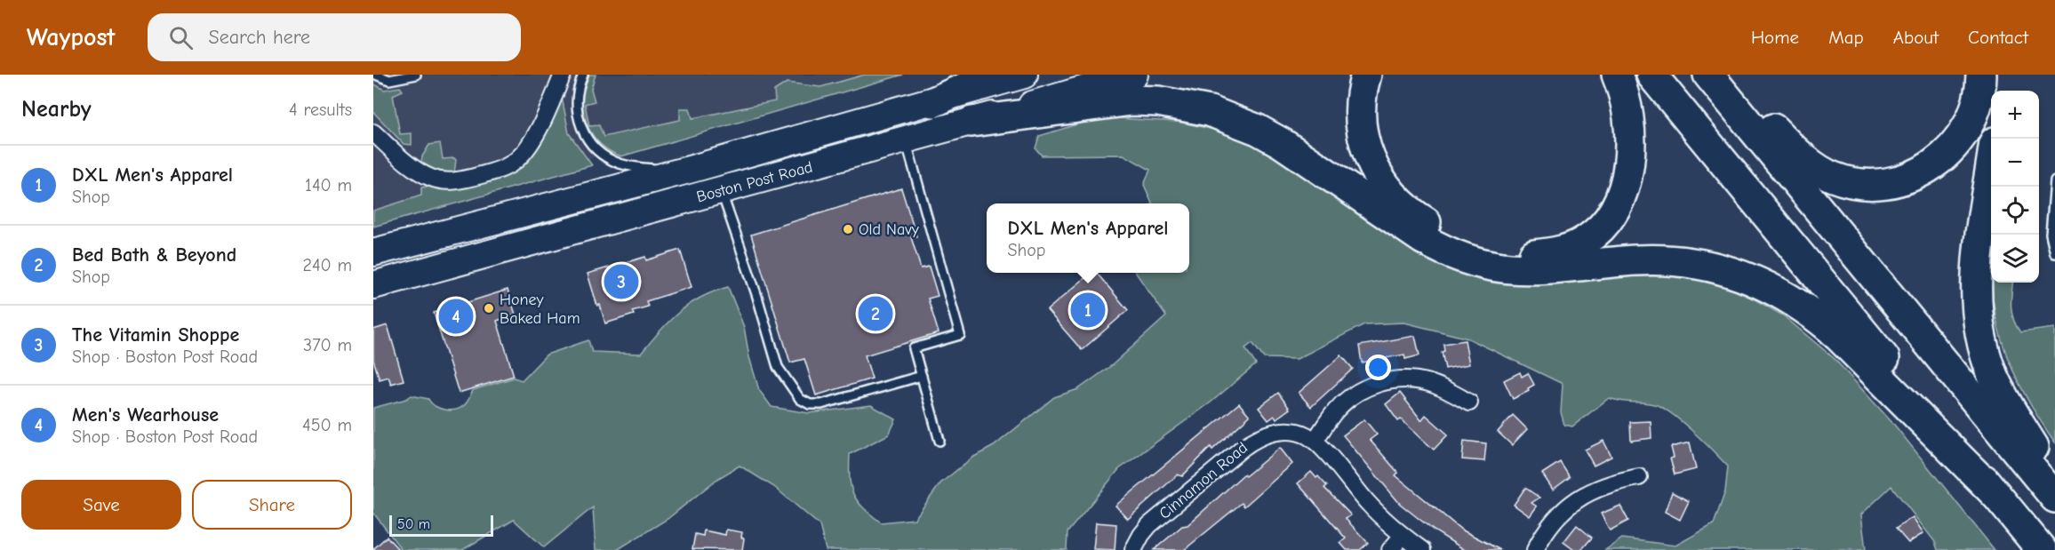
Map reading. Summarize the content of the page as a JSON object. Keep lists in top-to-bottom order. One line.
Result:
{"streets":{"main road":["Boston Post Road"],"street":["Cinnamon Road"]},"places":["Old Navy","Honey Baked Ham"],"scale_bar":"50 m","page":{"header":"Waypost","search":"Search here","nav":["Home","Map","About","Contact"],"heading":["Nearby","4 results"],"map_buttons":["+","−"],"list":[{"mark":"1","name":"DXL Men's Apparel","note":"Shop","value":"140 m"},{"mark":"2","name":"Bed Bath & Beyond","note":"Shop","value":"240 m"},{"mark":"3","name":"The Vitamin Shoppe","note":"Shop · Boston Post Road","value":"370 m"},{"mark":"4","name":"Men's Wearhouse","note":"Shop · Boston Post Road","value":"450 m"}],"popup":["DXL Men's Apparel","Shop"],"pins":["3","1","2","4"],"buttons":["Save","Share"],"scale":"50 m"}}
